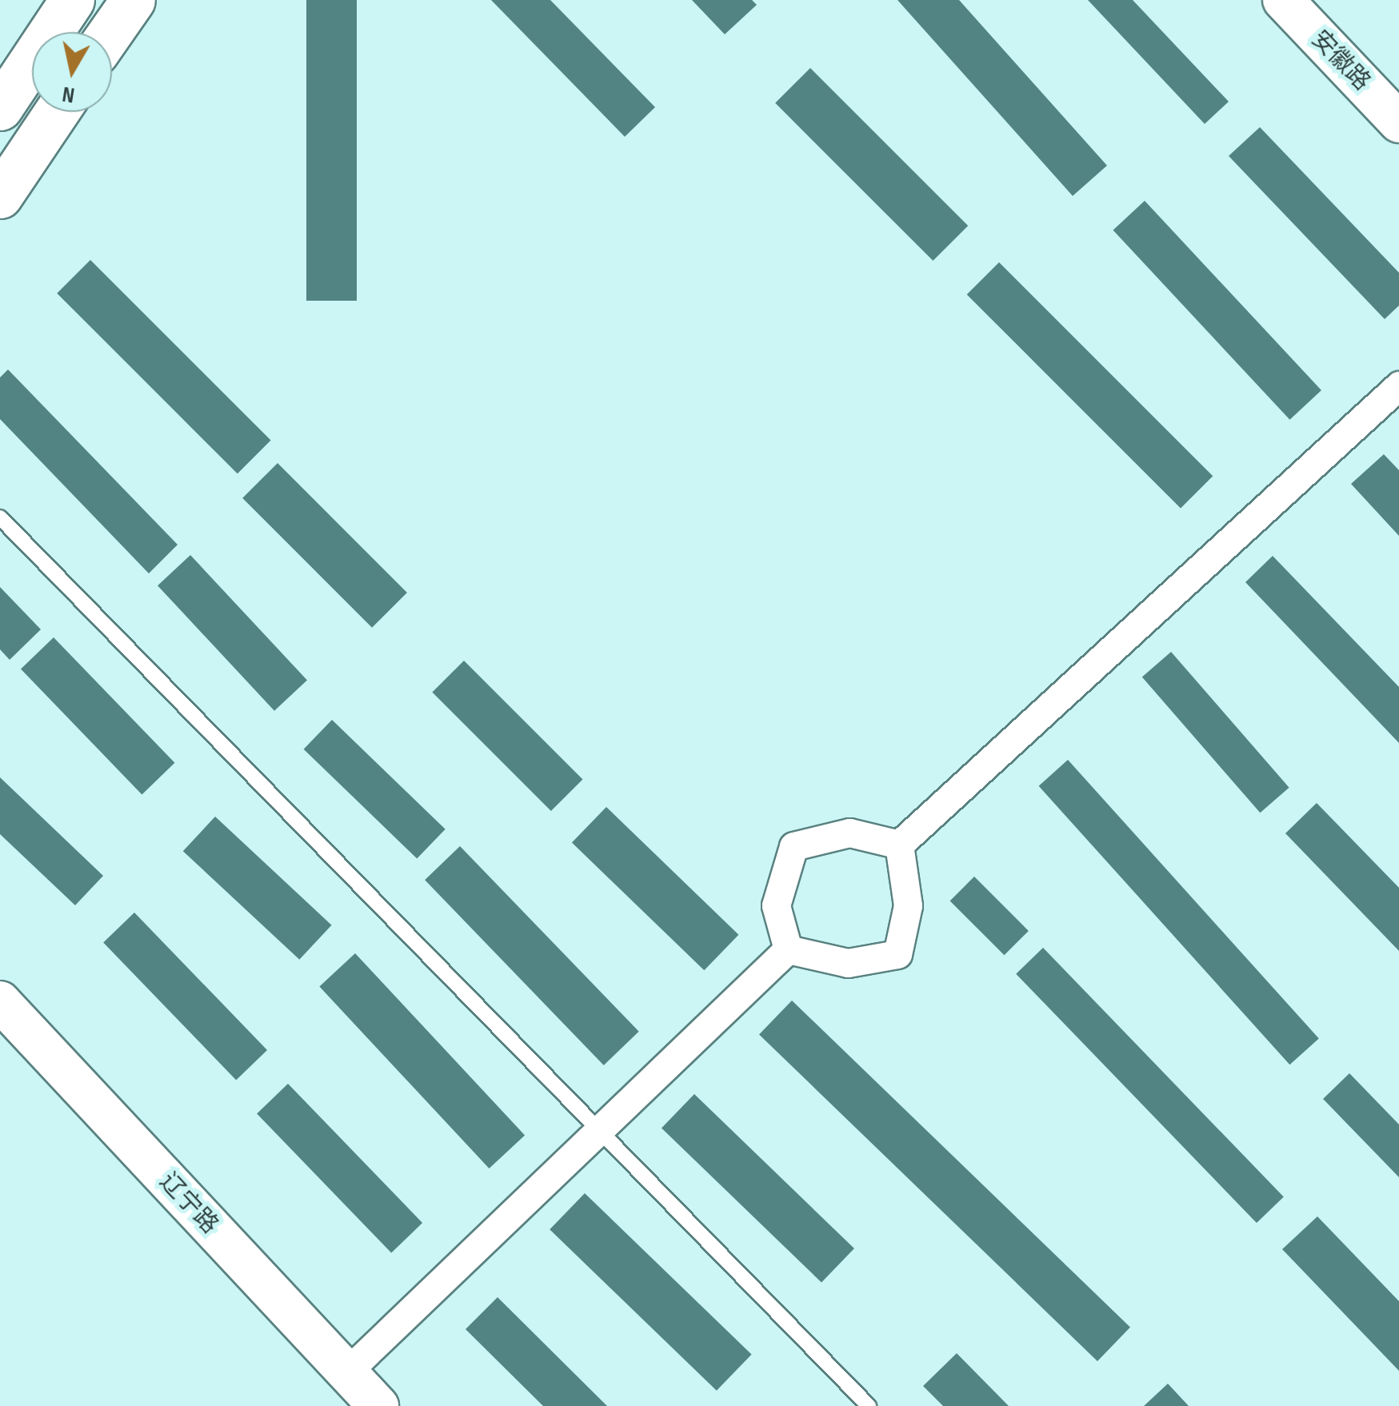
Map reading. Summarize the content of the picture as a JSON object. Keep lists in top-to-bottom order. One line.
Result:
{"streets":{"street":["安徽路","辽宁路"]},"north":"bottom"}
